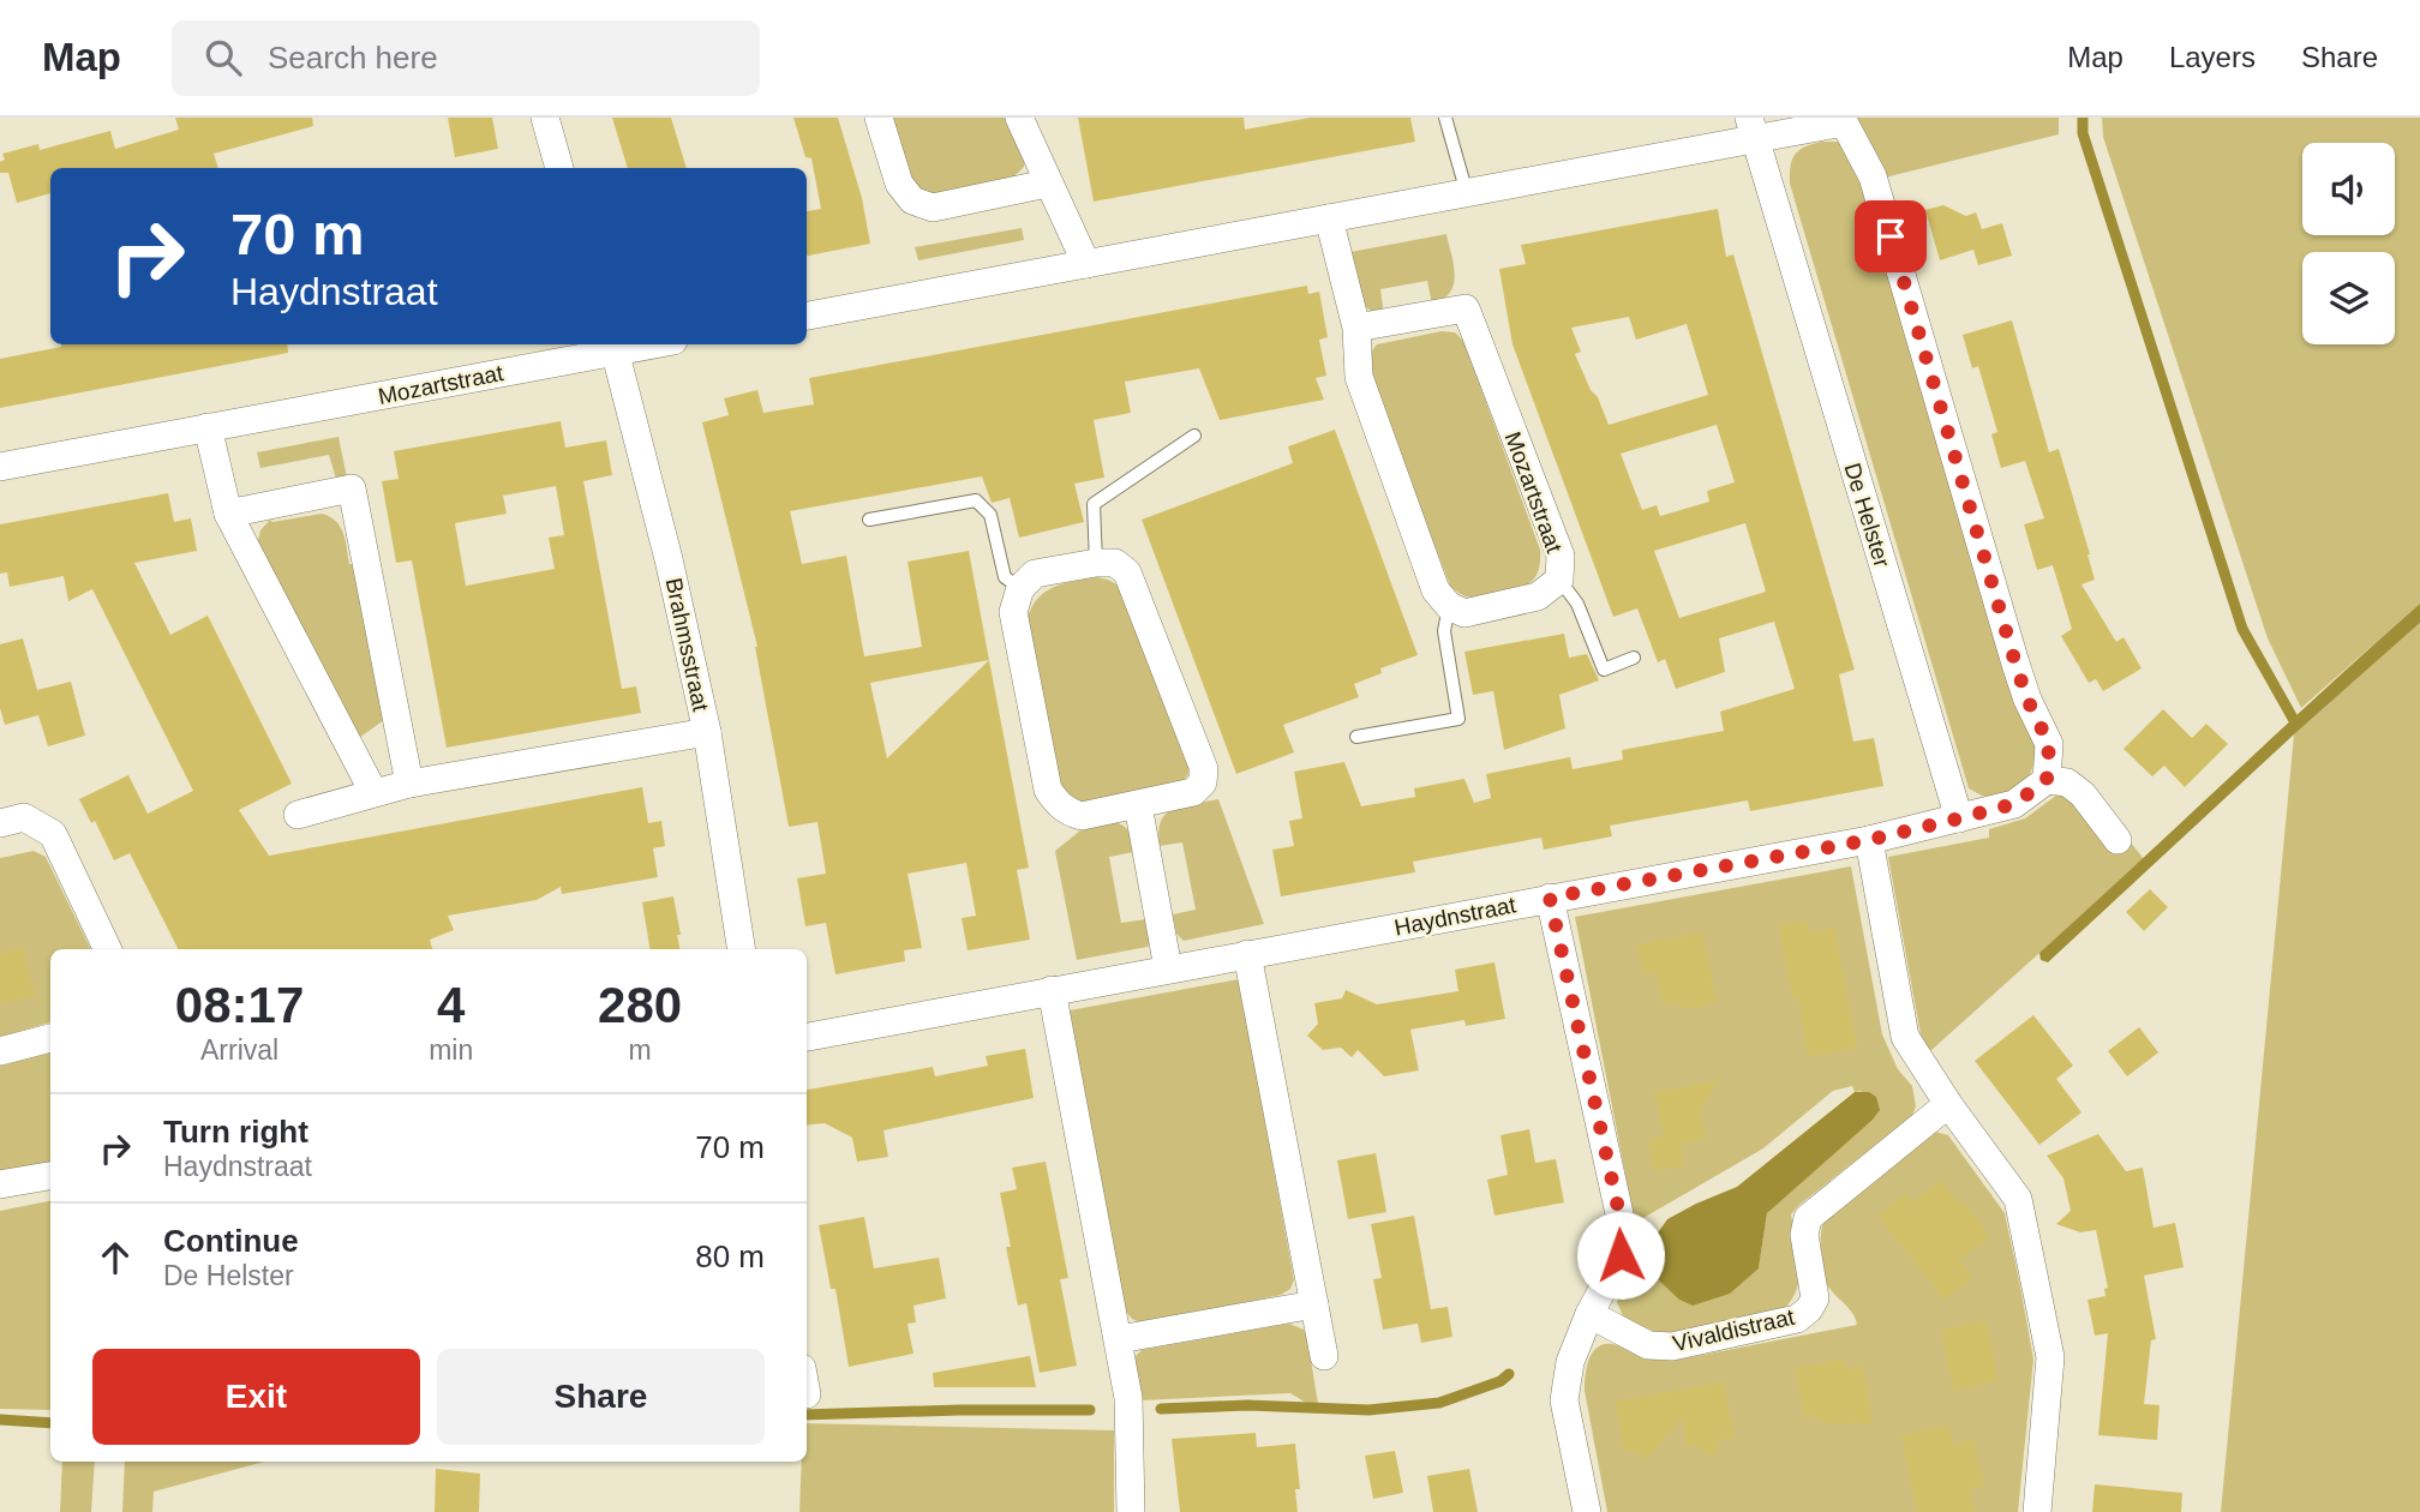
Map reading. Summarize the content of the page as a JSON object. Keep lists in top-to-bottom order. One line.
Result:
{"streets":{"street":["Mozartstraat","De Helster","Brahmsstraat","Haydnstraat","Vivaldistraat"]},"crossings":[["Mozartstraat","Brahmsstraat"],["De Helster","Haydnstraat"]],"page":{"header":"Map","search":"Search here","nav":["Map","Layers","Share"],"turn":["70 m","Haydnstraat"],"eta":["08:17","Arrival","4","min","280","m"],"list":[{"name":"Turn right","note":"Haydnstraat","value":"70 m"},{"name":"Continue","note":"De Helster","value":"80 m"}],"buttons":["Exit","Share"]}}
